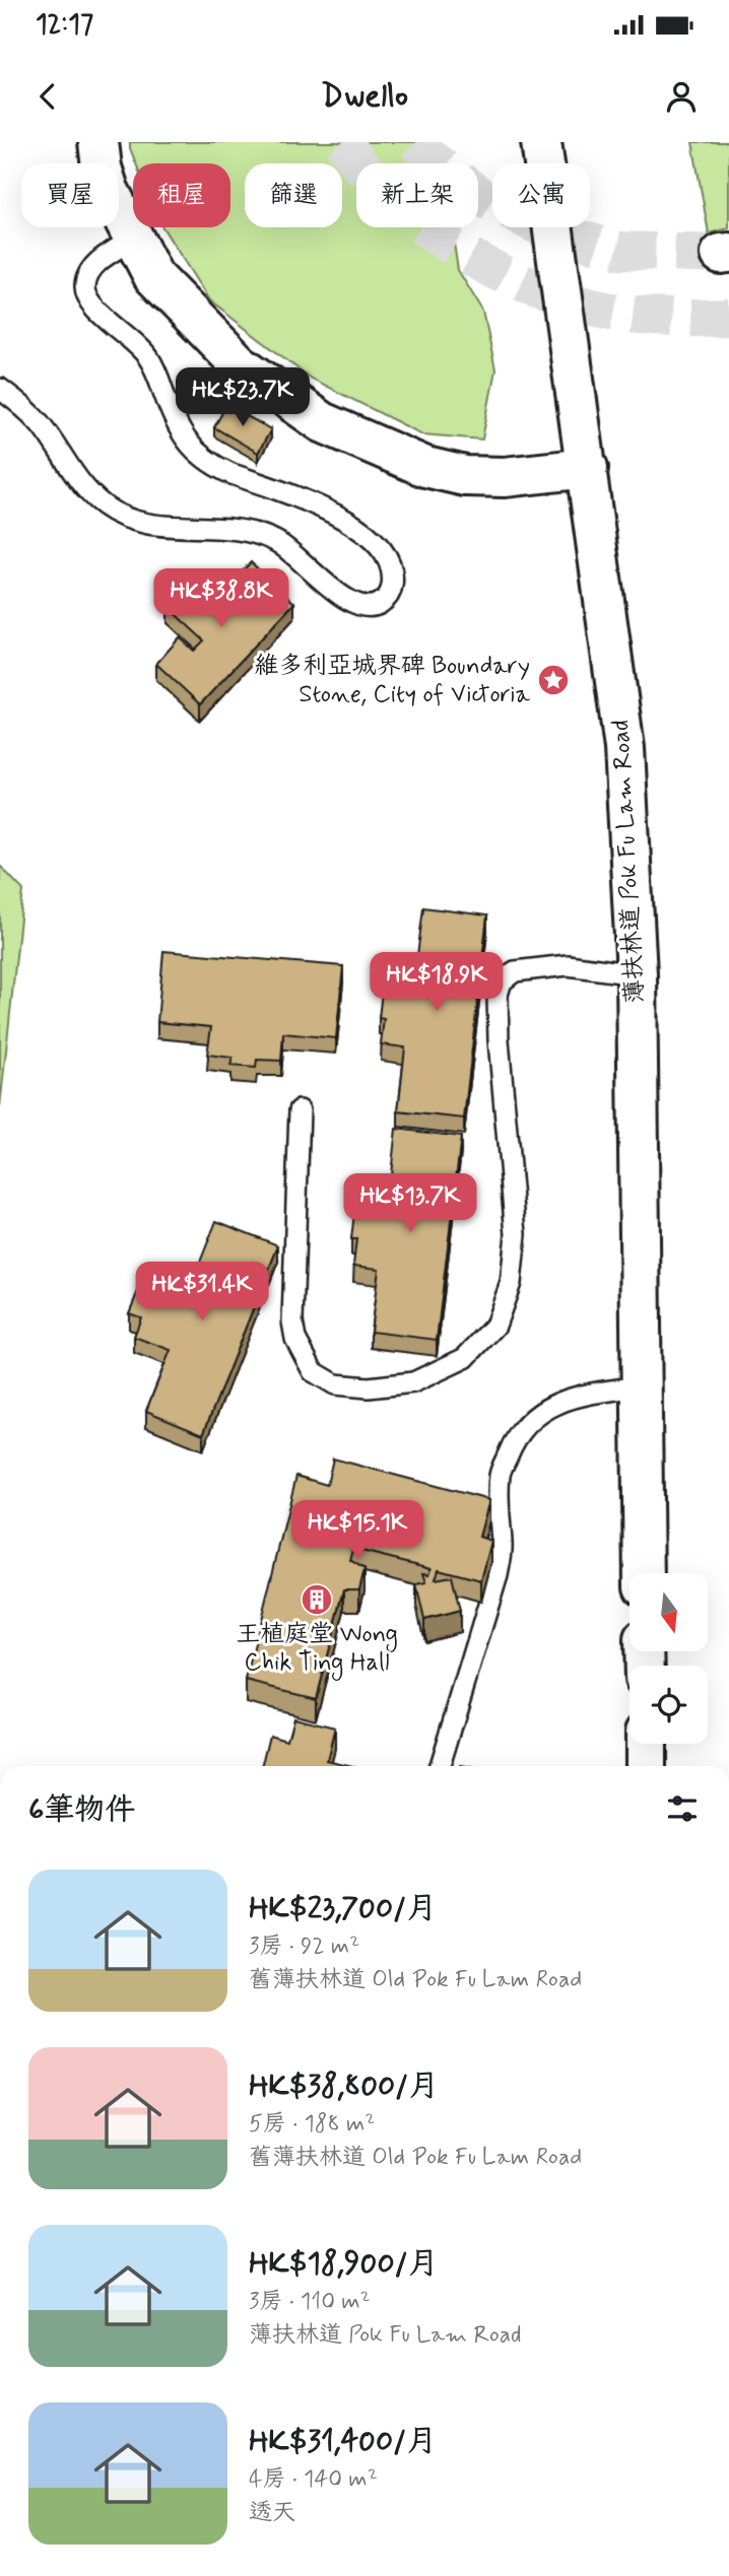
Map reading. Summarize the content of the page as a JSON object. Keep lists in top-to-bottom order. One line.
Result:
{"streets":{"main road":["薄扶林道 Pok Fu Lam Road"]},"places":{"place":["維多利亞城界碑 Boundary Stone, City of Victoria"],"building":["王植庭堂 Wong Chik Ting Hall"]},"north":"bottom","page":{"status":"12:17","header":"Dwello","chip":["買屋","租屋","篩選","新上架","公寓"],"price":["HK$23.7K","HK$38.8K","HK$18.9K","HK$13.7K","HK$31.4K","HK$15.1K"],"heading":"6筆物件","list":[{"name":"HK$23,700/月","note":"3房 · 92 m² · 舊薄扶林道 Old Pok Fu Lam Road"},{"name":"HK$38,800/月","note":"5房 · 188 m² · 舊薄扶林道 Old Pok Fu Lam Road"},{"name":"HK$18,900/月","note":"3房 · 110 m² · 薄扶林道 Pok Fu Lam Road"},{"name":"HK$31,400/月","note":"4房 · 140 m² · 透天"}]}}
